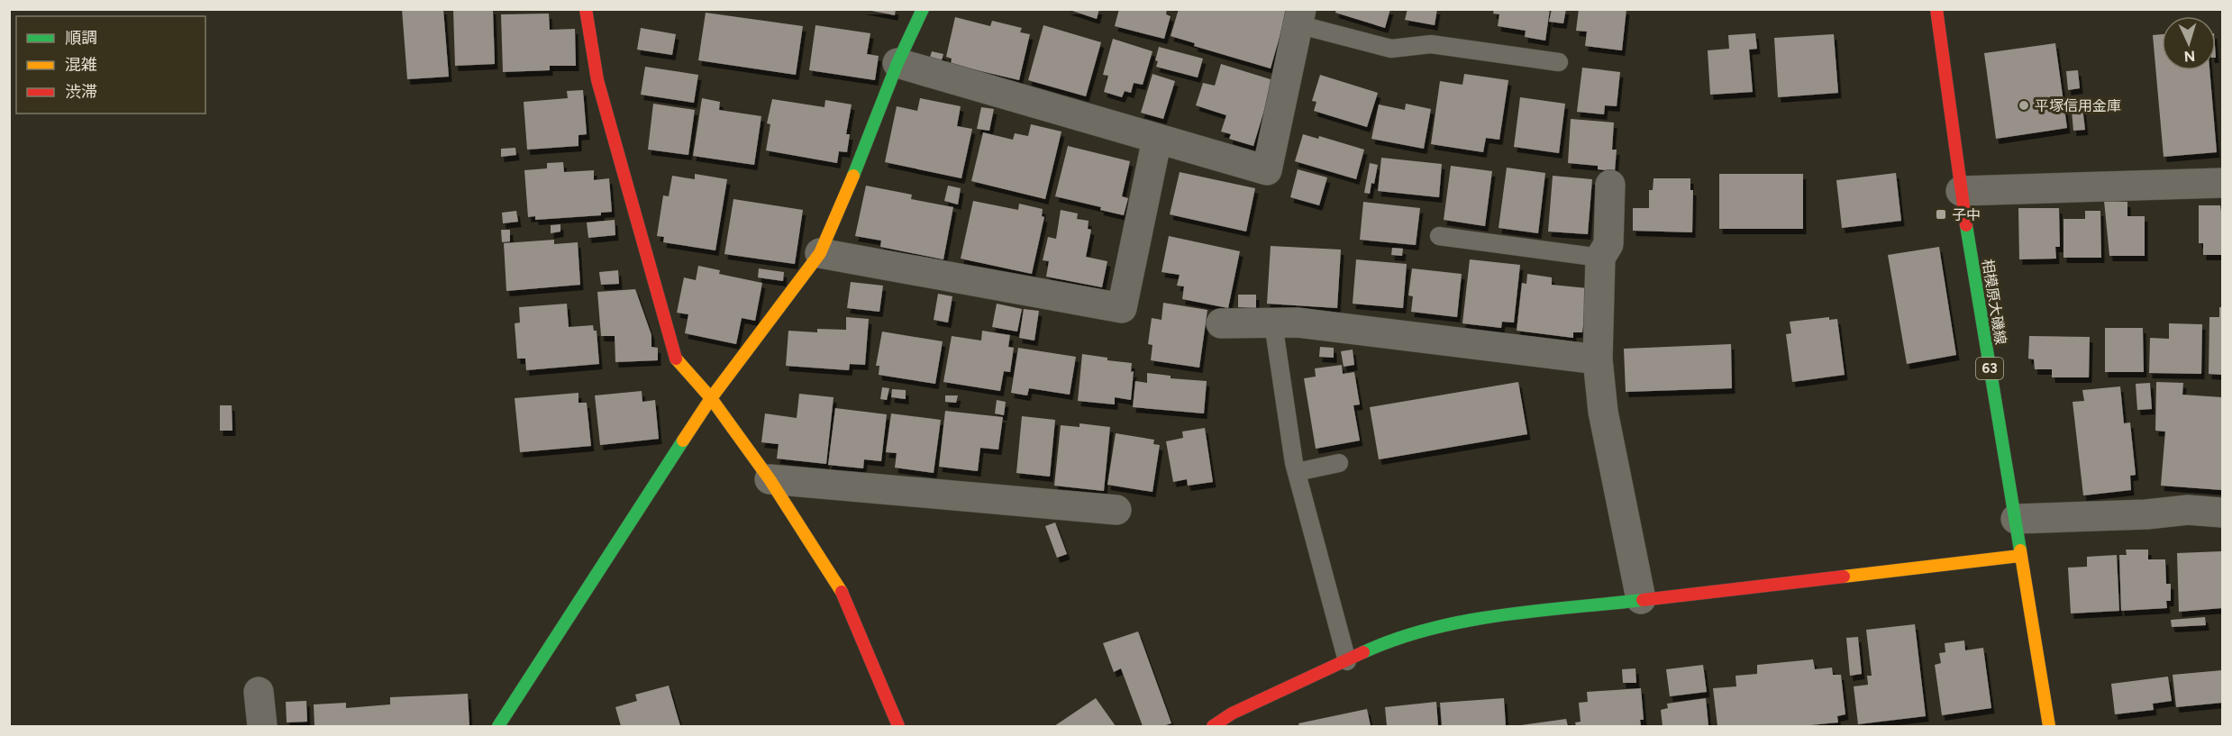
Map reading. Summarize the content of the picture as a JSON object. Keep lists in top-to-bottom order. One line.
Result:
{"streets":{"street":["相模原大磯線","63"]},"places":{"other":["平塚信用金庫"],"transit":["子中"]},"legend":["順調","混雑","渋滞"],"north":"bottom"}
